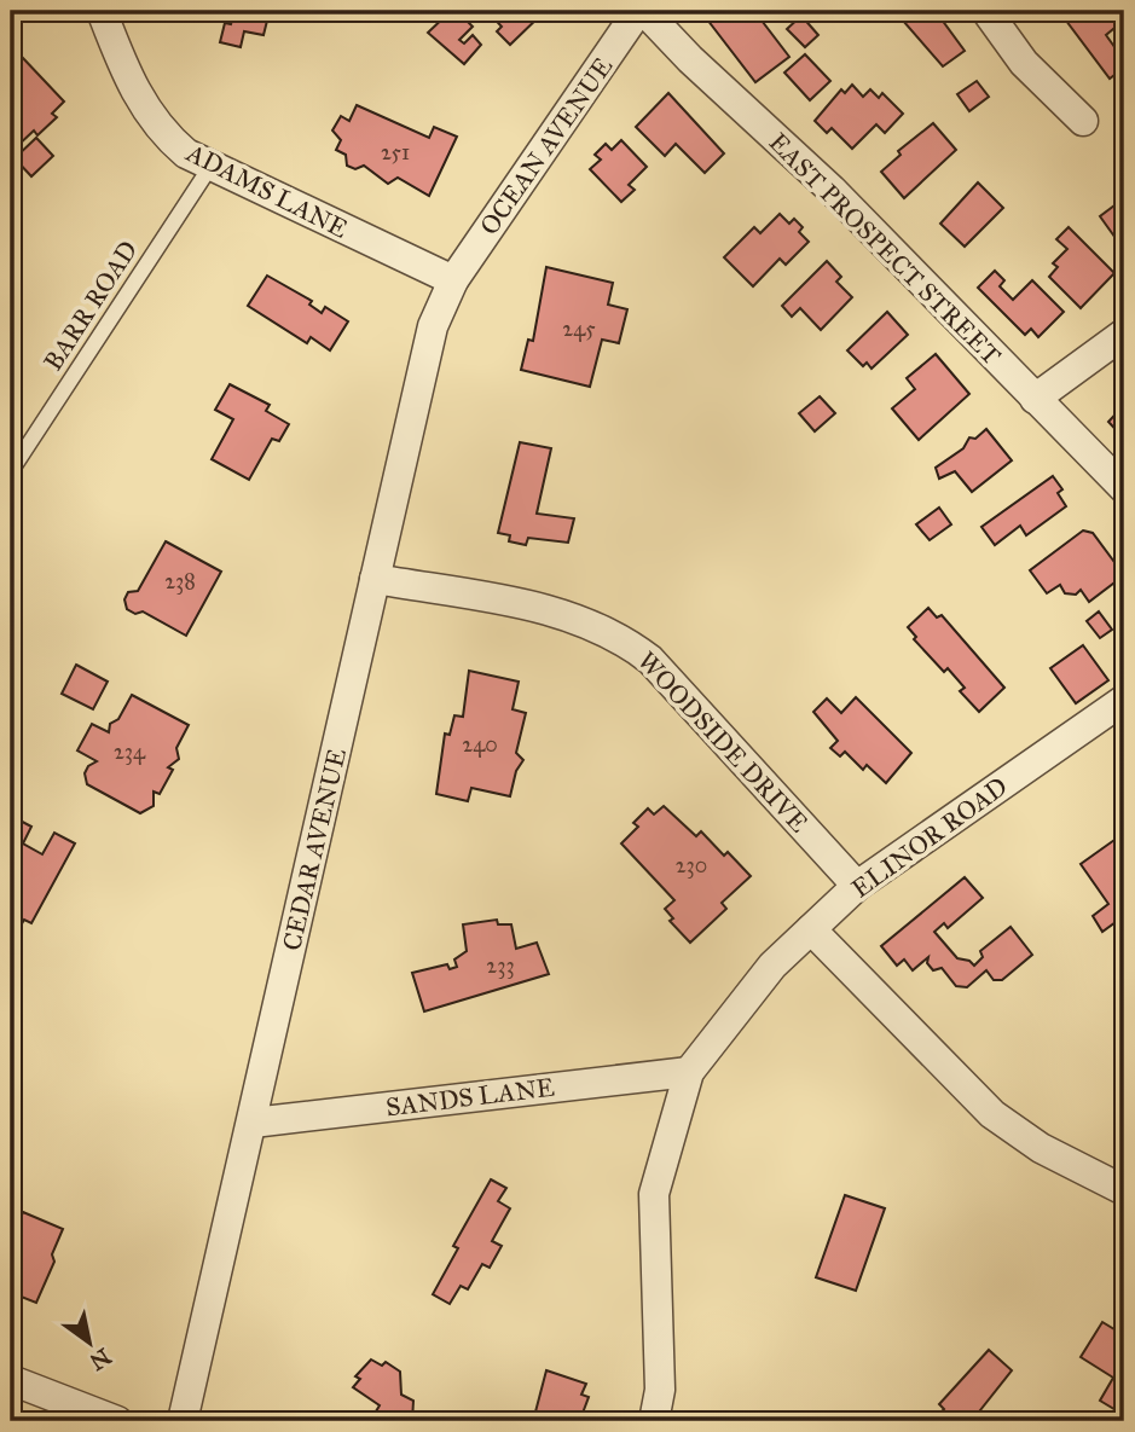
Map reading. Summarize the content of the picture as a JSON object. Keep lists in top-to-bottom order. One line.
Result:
{"streets":{"street":["OCEAN AVENUE","ADAMS LANE","EAST PROSPECT STREET","WOODSIDE DRIVE","ELINOR ROAD","CEDAR AVENUE","SANDS LANE"],"lane":["BARR ROAD"]},"crossings":[["OCEAN AVENUE","ADAMS LANE"],["OCEAN AVENUE","CEDAR AVENUE"],["ADAMS LANE","BARR ROAD"],["ADAMS LANE","CEDAR AVENUE"],["WOODSIDE DRIVE","ELINOR ROAD"],["WOODSIDE DRIVE","CEDAR AVENUE"],["ELINOR ROAD","SANDS LANE"],["CEDAR AVENUE","SANDS LANE"]],"house_numbers":["251","245","238","240","234","230","233"],"north":"bottom right"}
